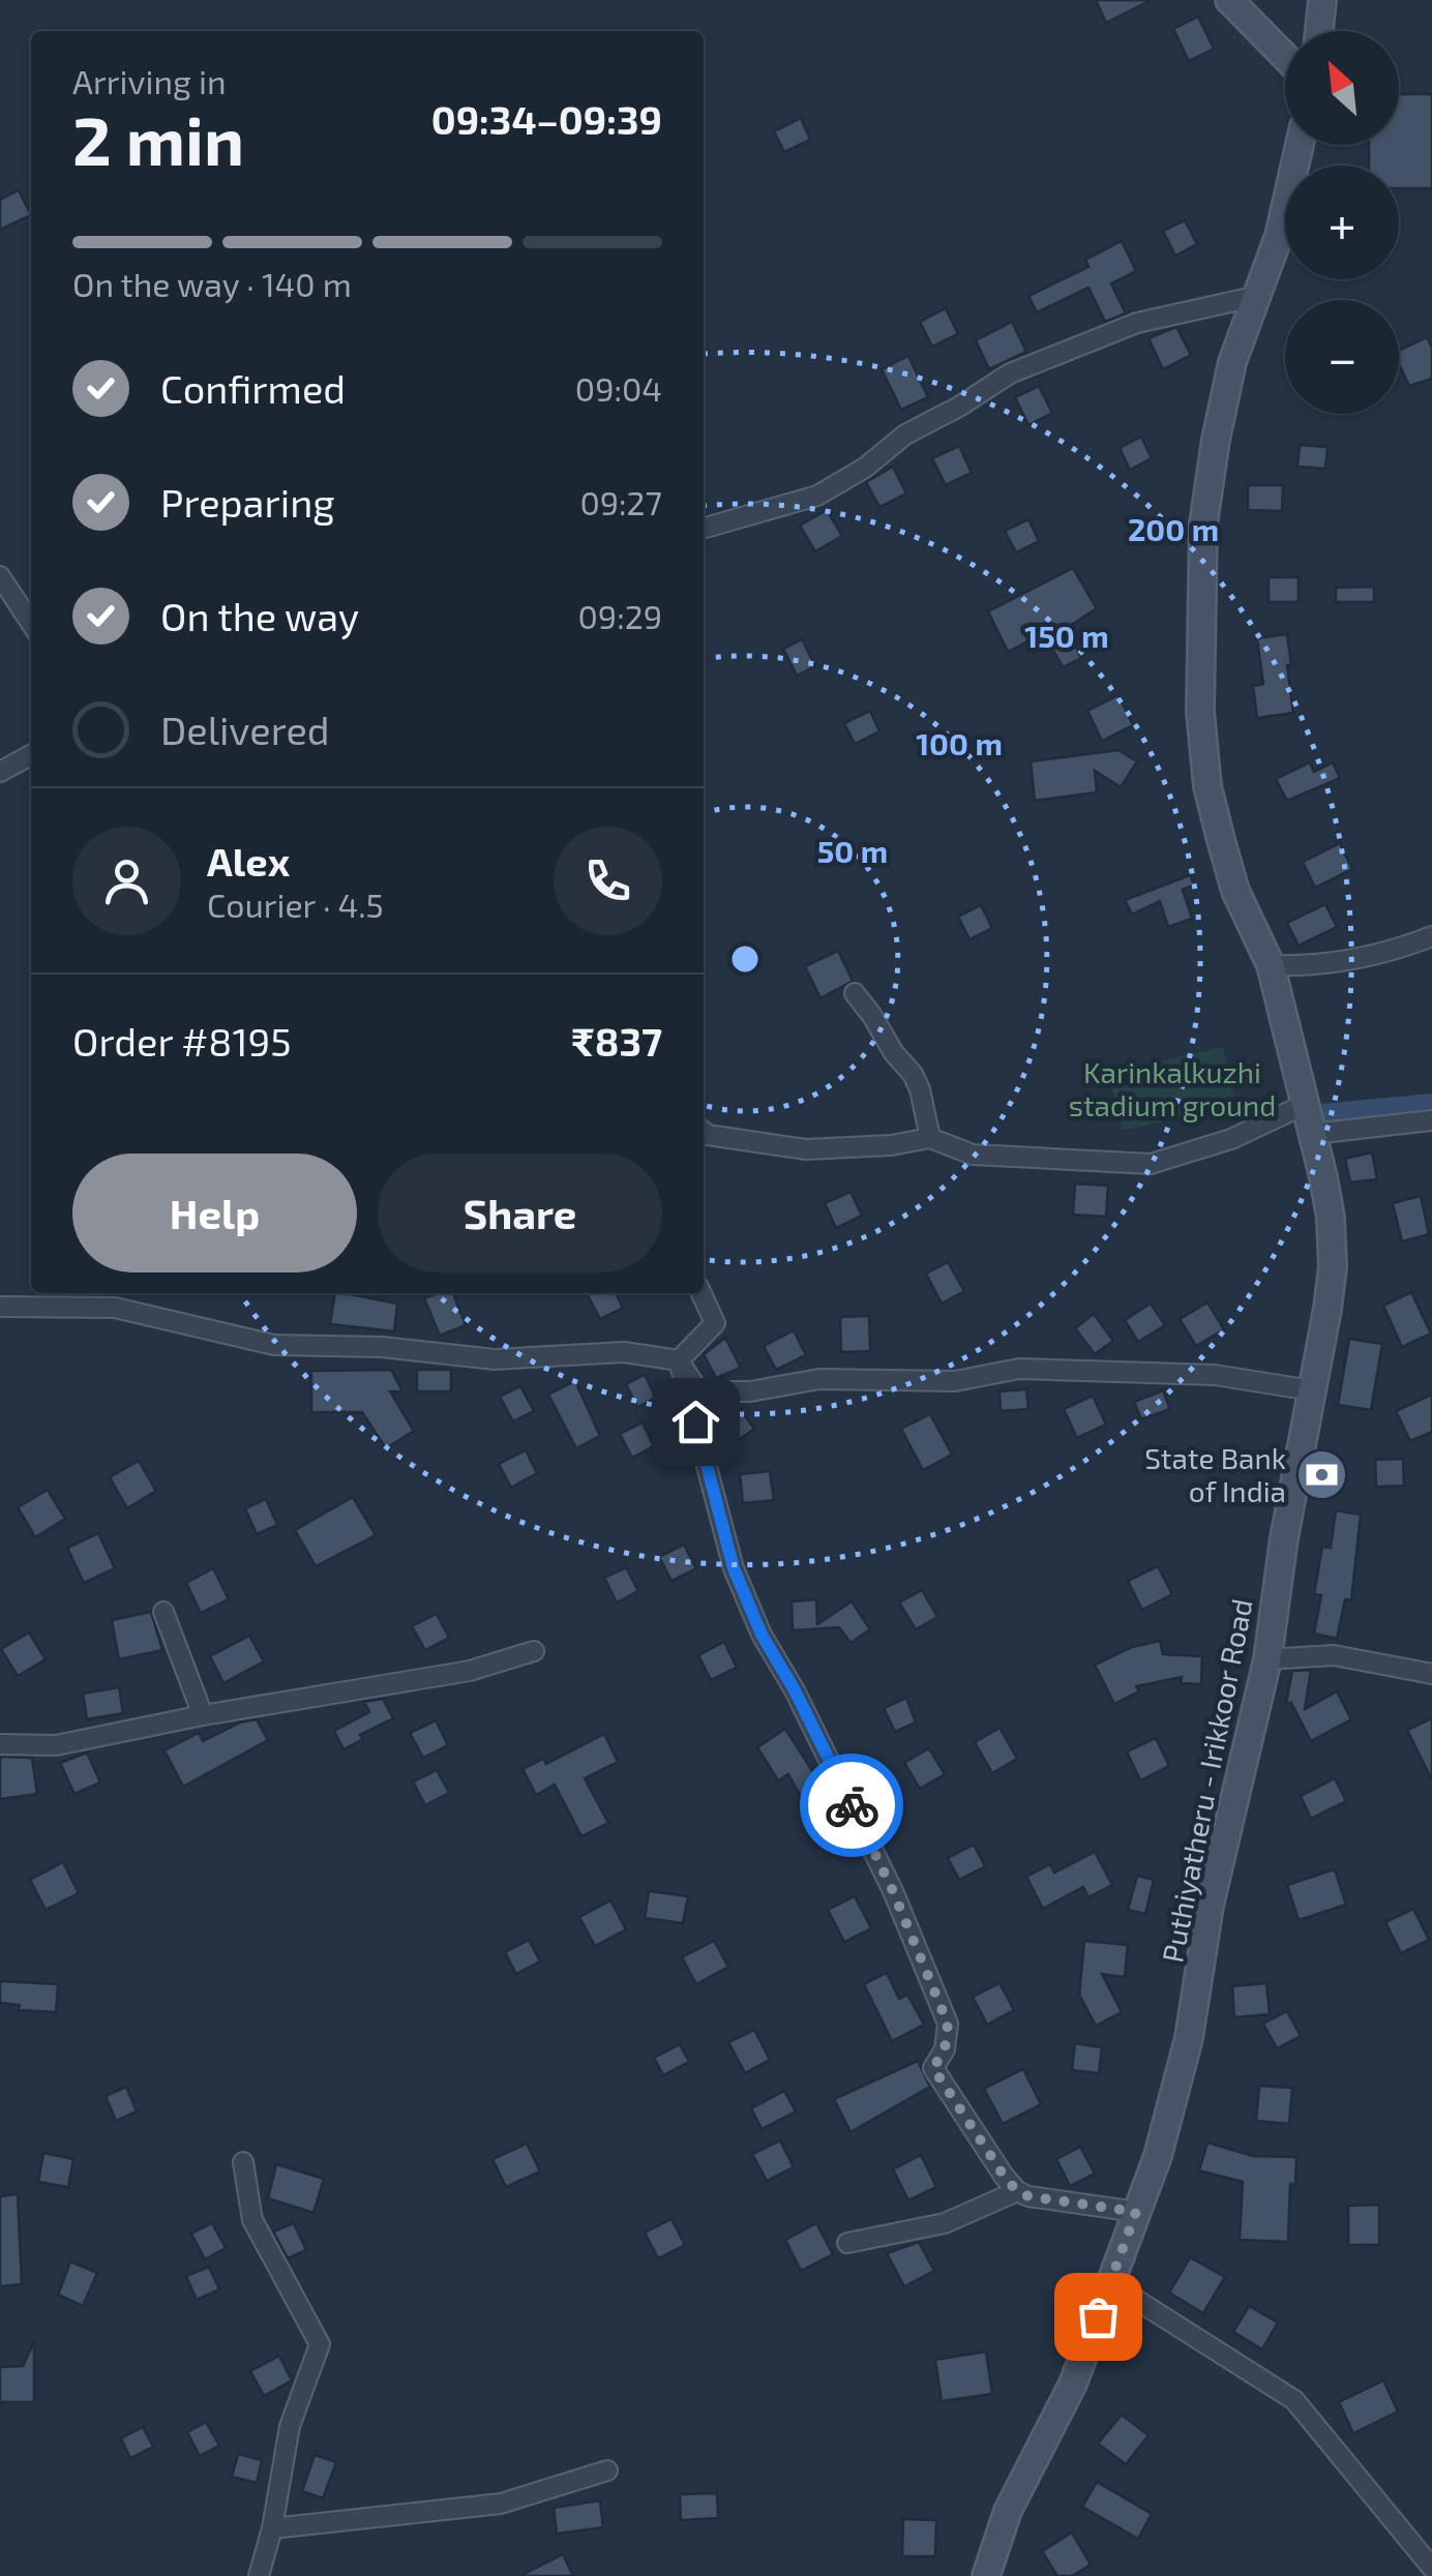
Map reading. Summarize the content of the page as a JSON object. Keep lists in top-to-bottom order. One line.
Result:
{"streets":{"main road":["Puthiyatheru - Irikkoor Road"]},"parks":["Karinkalkuzhi stadium ground"],"places":{"bank":["State Bank of India"]},"north":"top left","page":{"map_buttons":["+","−"],"heading":["2 min","Arriving in","09:34–09:39"],"panel":["Alex","Courier · 4.5","Order #8195","₹837"],"bar":"On the way · 140 m","list":[["Confirmed","09:04"],["Preparing","09:27"],["On the way","09:29"],"Delivered"],"buttons":["Help","Share"]},"rings":["200 m","150 m","100 m","50 m"]}
